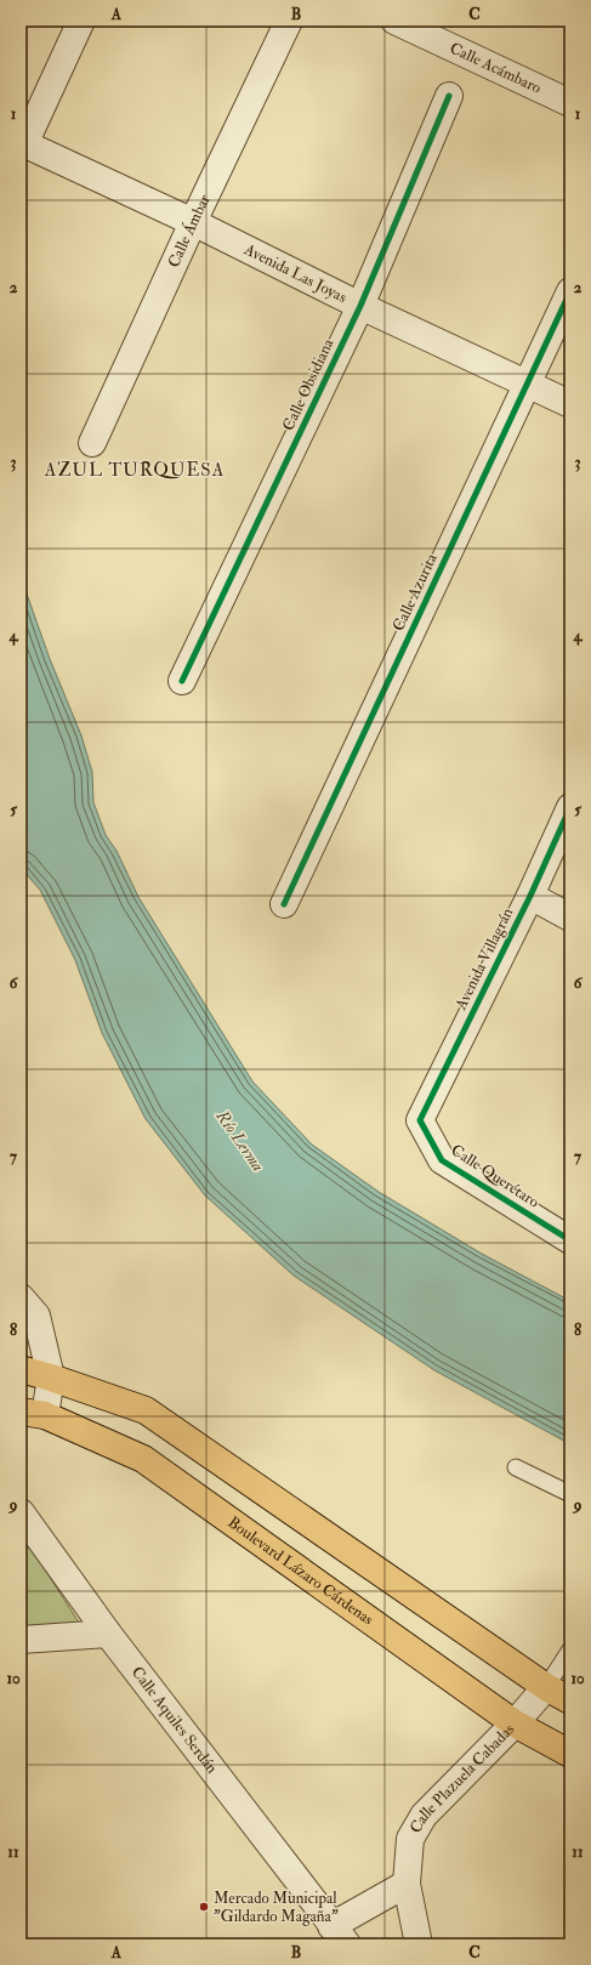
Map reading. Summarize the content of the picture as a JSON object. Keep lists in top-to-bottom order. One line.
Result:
{"streets":{"main road":["Boulevard Lázaro Cárdenas"],"street":["Calle Acámbaro","Calle Ámbar","Avenida Las Joyas","Calle Obsidiana","Calle Azurita","Avenida Villagrán","Calle Querétaro","Calle Aquiles Serdán","Calle Plazuela Cabadas"]},"crossings":[["Calle Ámbar","Avenida Las Joyas"],["Avenida Las Joyas","Calle Obsidiana"],["Avenida Las Joyas","Calle Azurita"],["Avenida Villagrán","Calle Querétaro"],["Boulevard Lázaro Cárdenas","Calle Plazuela Cabadas"],["Calle Aquiles Serdán","Calle Plazuela Cabadas"]],"districts":["AZUL TURQUESA"],"water":["Río Lerma"],"places":["Mercado Municipal \"Gildardo Magaña\""],"grid":{"columns":["A","B","C"],"rows":["1","2","3","4","5","6","7","8","9","10","11"]}}
